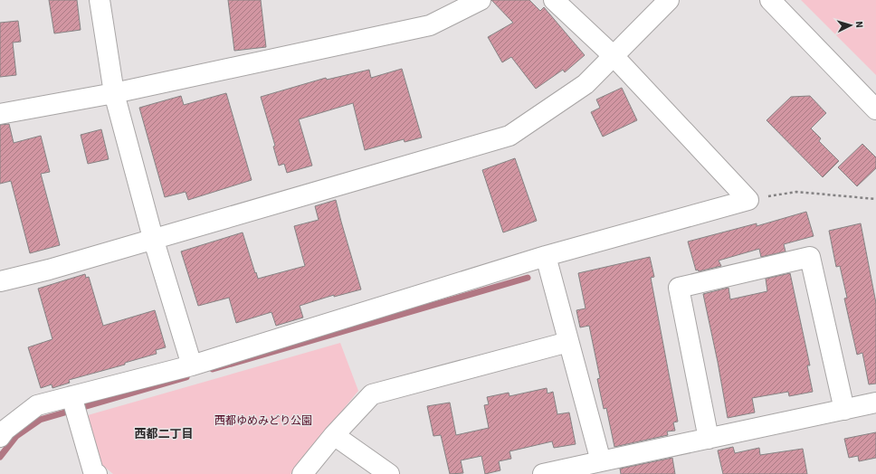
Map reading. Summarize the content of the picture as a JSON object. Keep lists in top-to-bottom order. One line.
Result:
{"districts":["西都二丁目"],"parks":["西都ゆめみどり公園"],"north":"right"}
